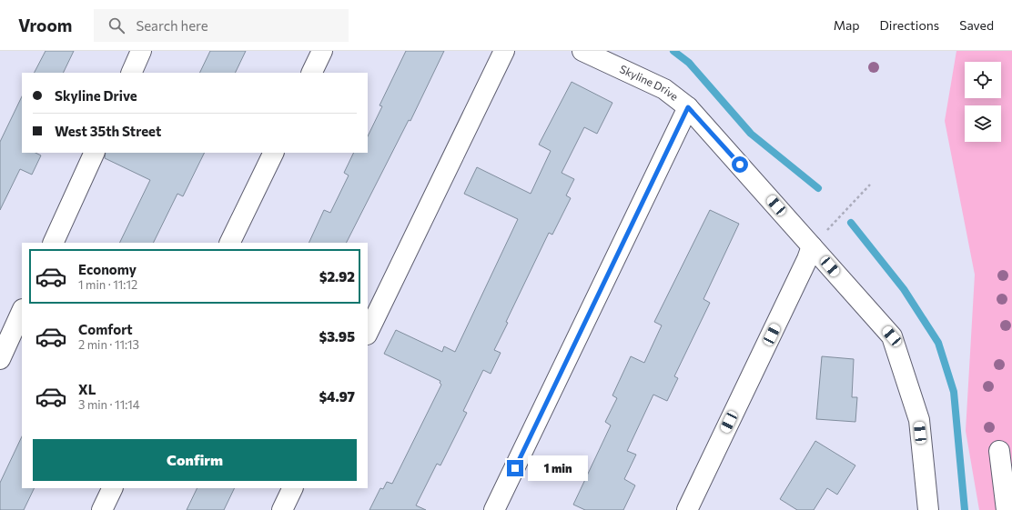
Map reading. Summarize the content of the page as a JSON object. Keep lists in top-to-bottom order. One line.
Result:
{"streets":{"street":["Skyline Drive"]},"page":{"header":"Vroom","search":"Search here","nav":["Map","Directions","Saved"],"banner":["Skyline Drive","West 35th Street"],"list":[{"name":"Economy","note":"1 min · 11:12","value":"$2.92"},{"name":"Comfort","note":"2 min · 11:13","value":"$3.95"},{"name":"XL","note":"3 min · 11:14","value":"$4.97"}],"buttons":"Confirm","bubble":"1 min"}}
